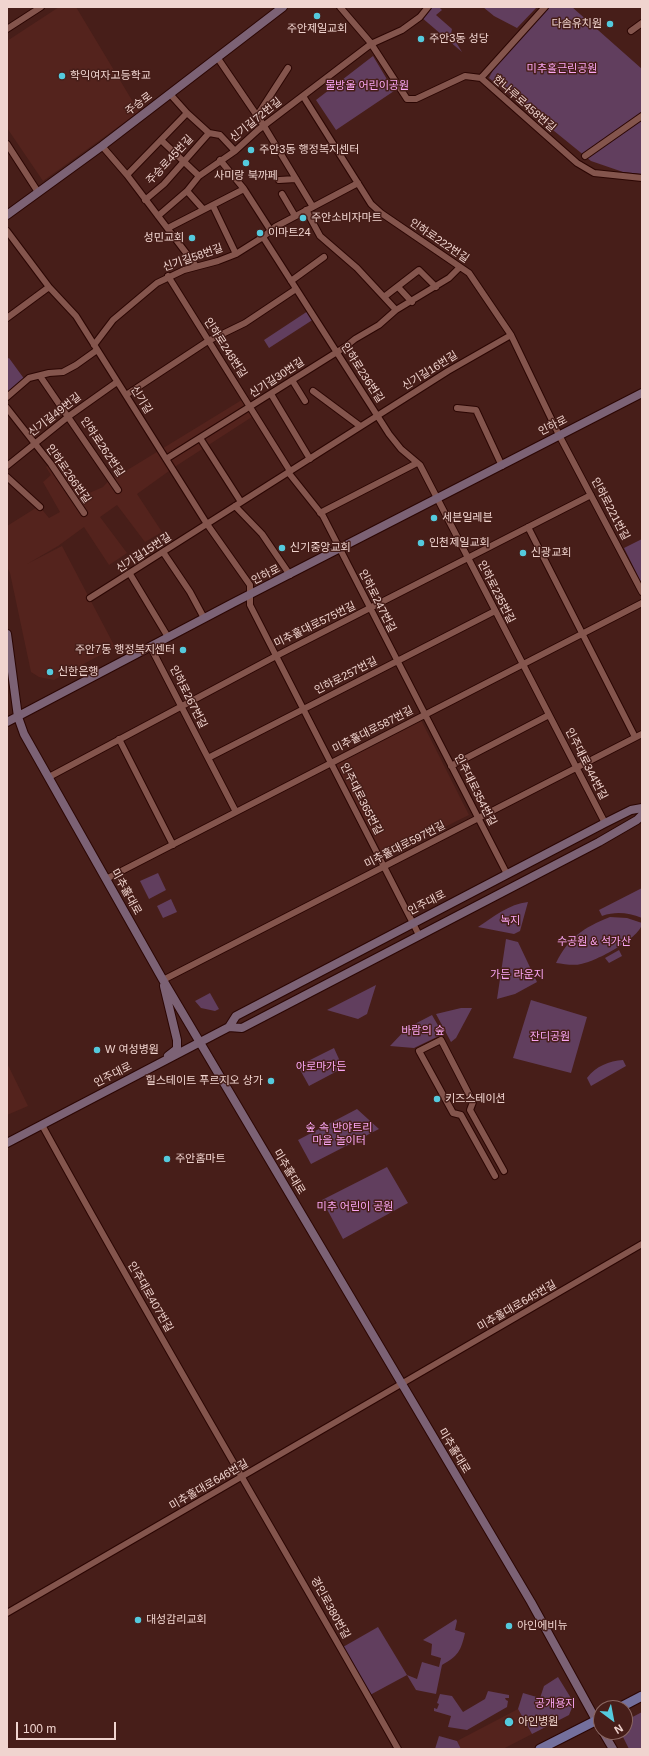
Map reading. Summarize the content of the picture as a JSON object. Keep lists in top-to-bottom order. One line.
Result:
{"streets":{"main road":["주승로","인하로","미추홀대로","인주대로"],"street":["한나루로458번길","신기길72번길","주승로45번길","인하로222번길","신기길58번길","인하로248번길","신기길16번길","인하로236번길","신기길30번길","신기길","신기길49번길","인하로262번길","인하로266번길","인하로221번길","신기길15번길","인하로235번길","인하로247번길","미추홀대로575번길","인하로257번길","인하로267번길","미추홀대로587번길","인주대로344번길","인주대로354번길","인주대로365번길","미추홀대로597번길","인주대로407번길","미추홀대로645번길","미추홀대로646번길","경인로380번길"]},"crossings":[["주승로","주승로45번길"],["한나루로458번길","신기길72번길"],["신기길72번길","주승로45번길"],["신기길72번길","인하로222번길"],["주승로45번길","신기길58번길"],["인하로222번길","신기길58번길"],["인하로222번길","신기길16번길"],["인하로222번길","신기길30번길"],["인하로222번길","인하로"],["인하로222번길","인하로221번길"],["신기길58번길","인하로248번길"],["신기길58번길","인하로236번길"],["신기길58번길","신기길"],["신기길58번길","인하로262번길"],["인하로248번길","신기길16번길"],["인하로248번길","신기길30번길"],["인하로248번길","인하로"],["인하로248번길","인하로247번길"],["신기길16번길","인하로236번길"],["신기길16번길","신기길"],["신기길16번길","신기길15번길"],["인하로236번길","신기길30번길"],["인하로236번길","인하로"],["인하로236번길","인하로235번길"],["신기길30번길","신기길"],["신기길","신기길49번길"],["신기길","신기길15번길"],["신기길","인주대로365번길"],["신기길49번길","인하로262번길"],["신기길49번길","인하로266번길"],["인하로","인하로221번길"],["인하로","인하로235번길"],["인하로","인하로247번길"],["인하로","인하로267번길"],["인하로","인주대로365번길"],["인하로","미추홀대로"],["인하로221번길","미추홀대로575번길"],["인하로235번길","미추홀대로575번길"],["인하로235번길","미추홀대로587번길"],["인하로235번길","인주대로344번길"],["인하로247번길","미추홀대로575번길"],["인하로247번길","인하로257번길"],["인하로247번길","미추홀대로587번길"],["인하로247번길","인주대로354번길"],["미추홀대로575번길","인하로267번길"],["미추홀대로575번길","인주대로365번길"],["미추홀대로575번길","미추홀대로"],["인하로257번길","인주대로365번길"],["인하로267번길","미추홀대로587번길"],["미추홀대로587번길","인주대로344번길"],["미추홀대로587번길","인주대로354번길"],["미추홀대로587번길","인주대로365번길"],["미추홀대로587번길","미추홀대로"],["인주대로344번길","미추홀대로597번길"],["인주대로344번길","인주대로"],["인주대로354번길","미추홀대로597번길"],["인주대로354번길","인주대로"],["인주대로365번길","미추홀대로597번길"],["인주대로365번길","인주대로"],["미추홀대로597번길","미추홀대로"],["미추홀대로","인주대로"],["미추홀대로","미추홀대로645번길"],["미추홀대로","미추홀대로646번길"],["인주대로","인주대로407번길"],["인주대로407번길","미추홀대로646번길"],["인주대로407번길","경인로380번길"],["미추홀대로645번길","미추홀대로646번길"],["미추홀대로646번길","경인로380번길"]],"parks":["미추홀근린공원","물방울 어린이공원","녹지","수공원 & 석가산","가든 라운지","바람의 숲","잔디공원","아로마가든","숲 속 반야트리 마을 놀이터","미추 어린이 공원","공개용지"],"places":["주안제일교회","다솜유치원","주안3동 성당","학익여자고등학교","주안3동 행정복지센터","사미랑 북까페","주안소비자마트","이마트24","성민교회","세븐일레븐","인천제일교회","신기중앙교회","신광교회","주안7동 행정복지센터","신한은행","W 여성병원","힐스테이트 푸르지오 상가","키즈스테이션","주안홈마트","대성감리교회","아인에비뉴","아인병원"],"scale_bar":"100 m","north":"bottom right"}
